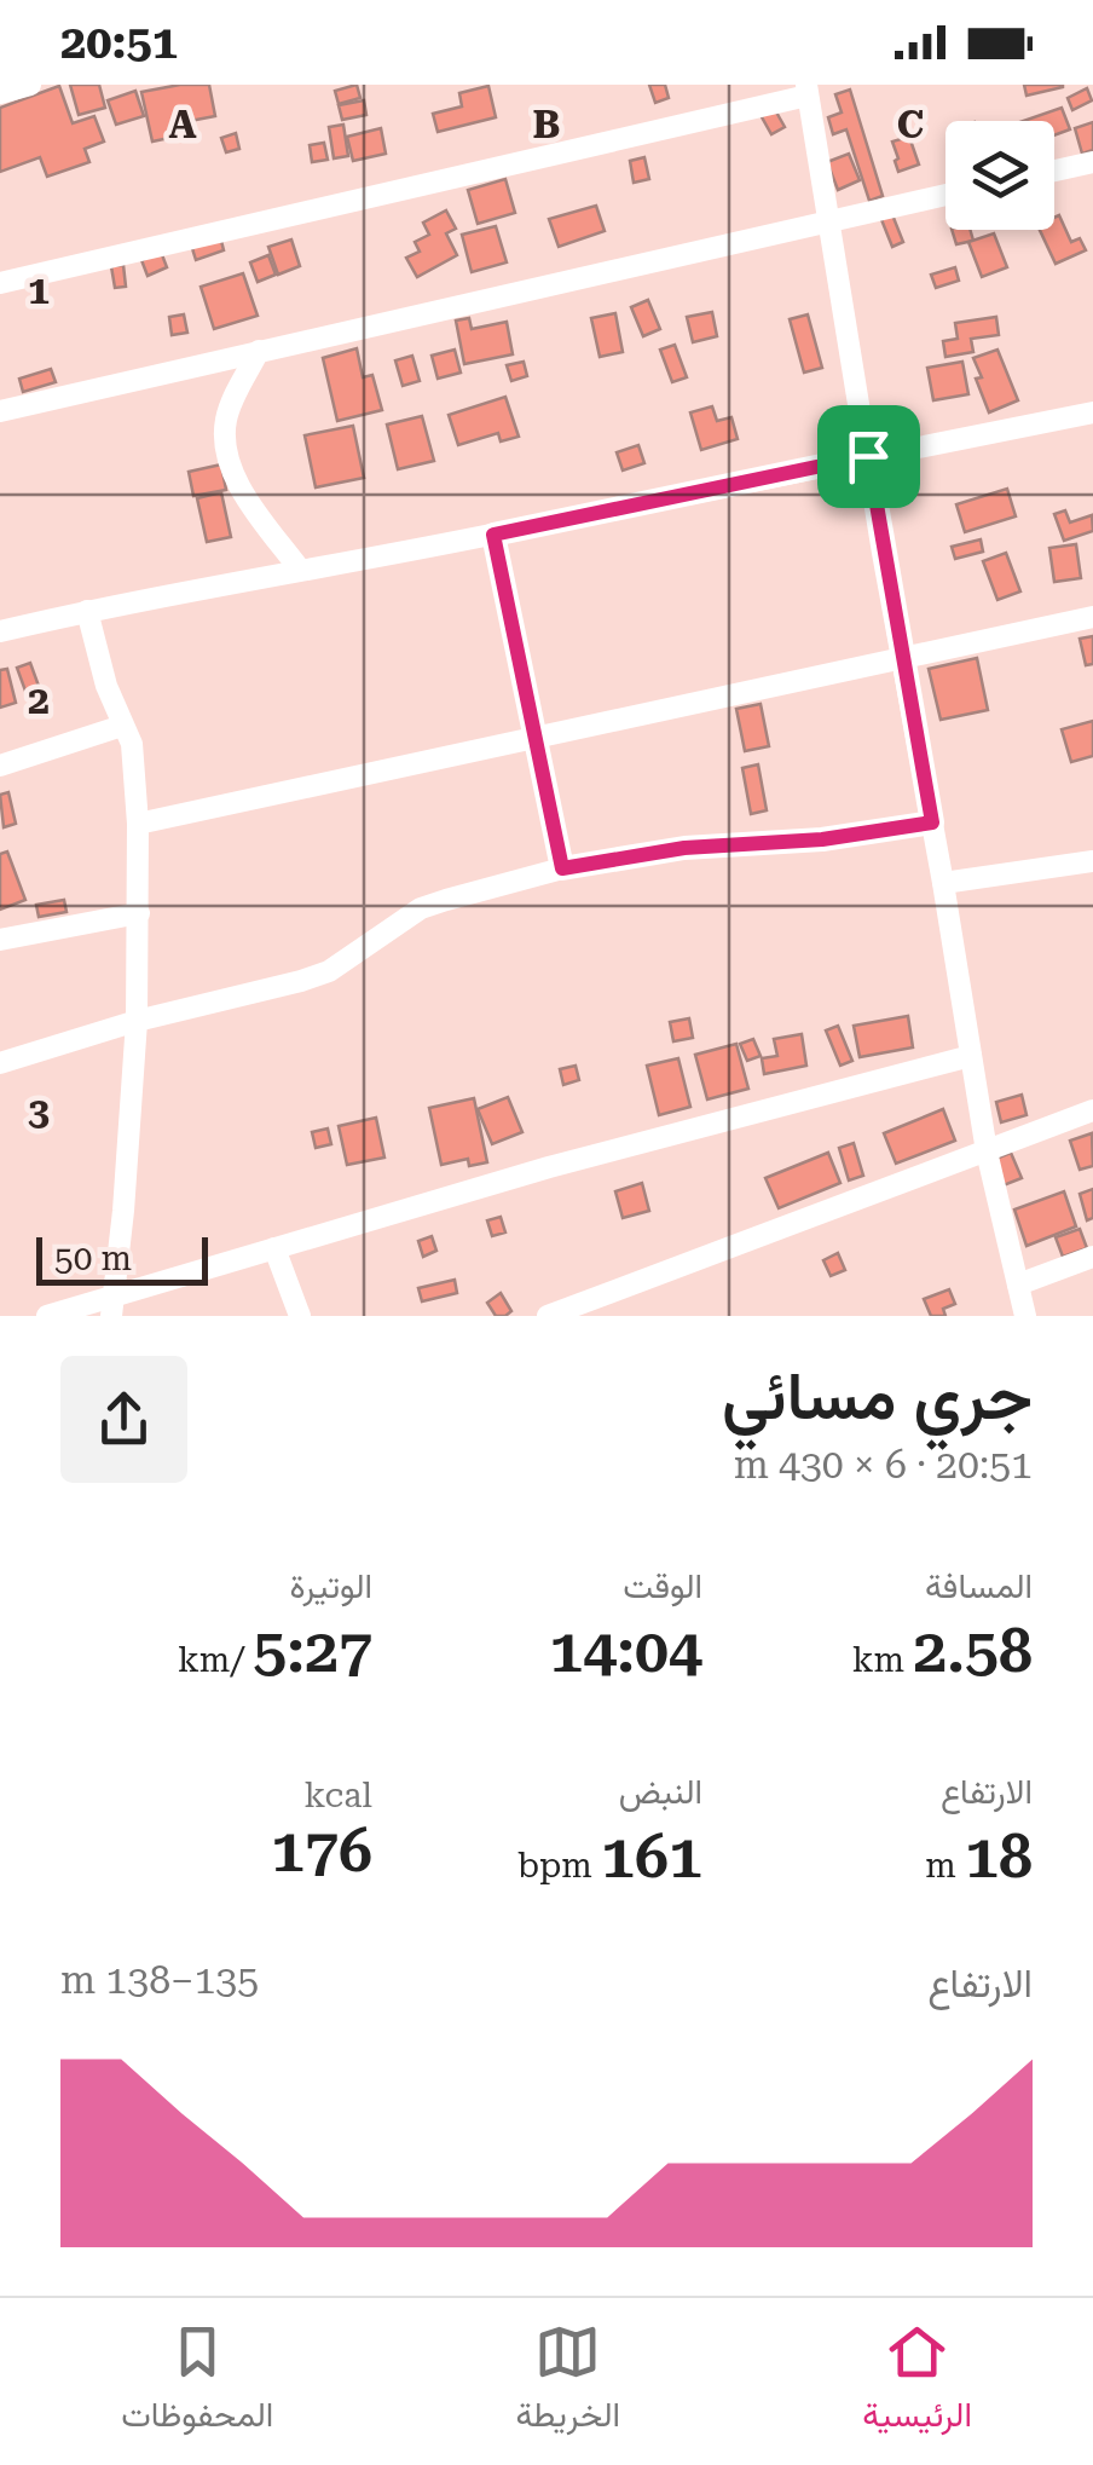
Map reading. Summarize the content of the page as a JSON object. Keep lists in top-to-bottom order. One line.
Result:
{"scale_bar":"50 m","page":{"status":"20:51","scale":"50 m","heading":["جري مسائي","20:51 · 6 × 430 m"],"stats":[["المسافة","2.58 km"],["الوقت","14:04"],["الوتيرة","5:27 /km"],["الارتفاع","18 m"],["النبض","161 bpm"],["kcal","176"]],"chart":["الارتفاع","135–138 m"],"tabs":["الرئيسية","الخريطة","المحفوظات"]},"grid":{"columns":["A","B","C"],"rows":["1","2","3"]}}
